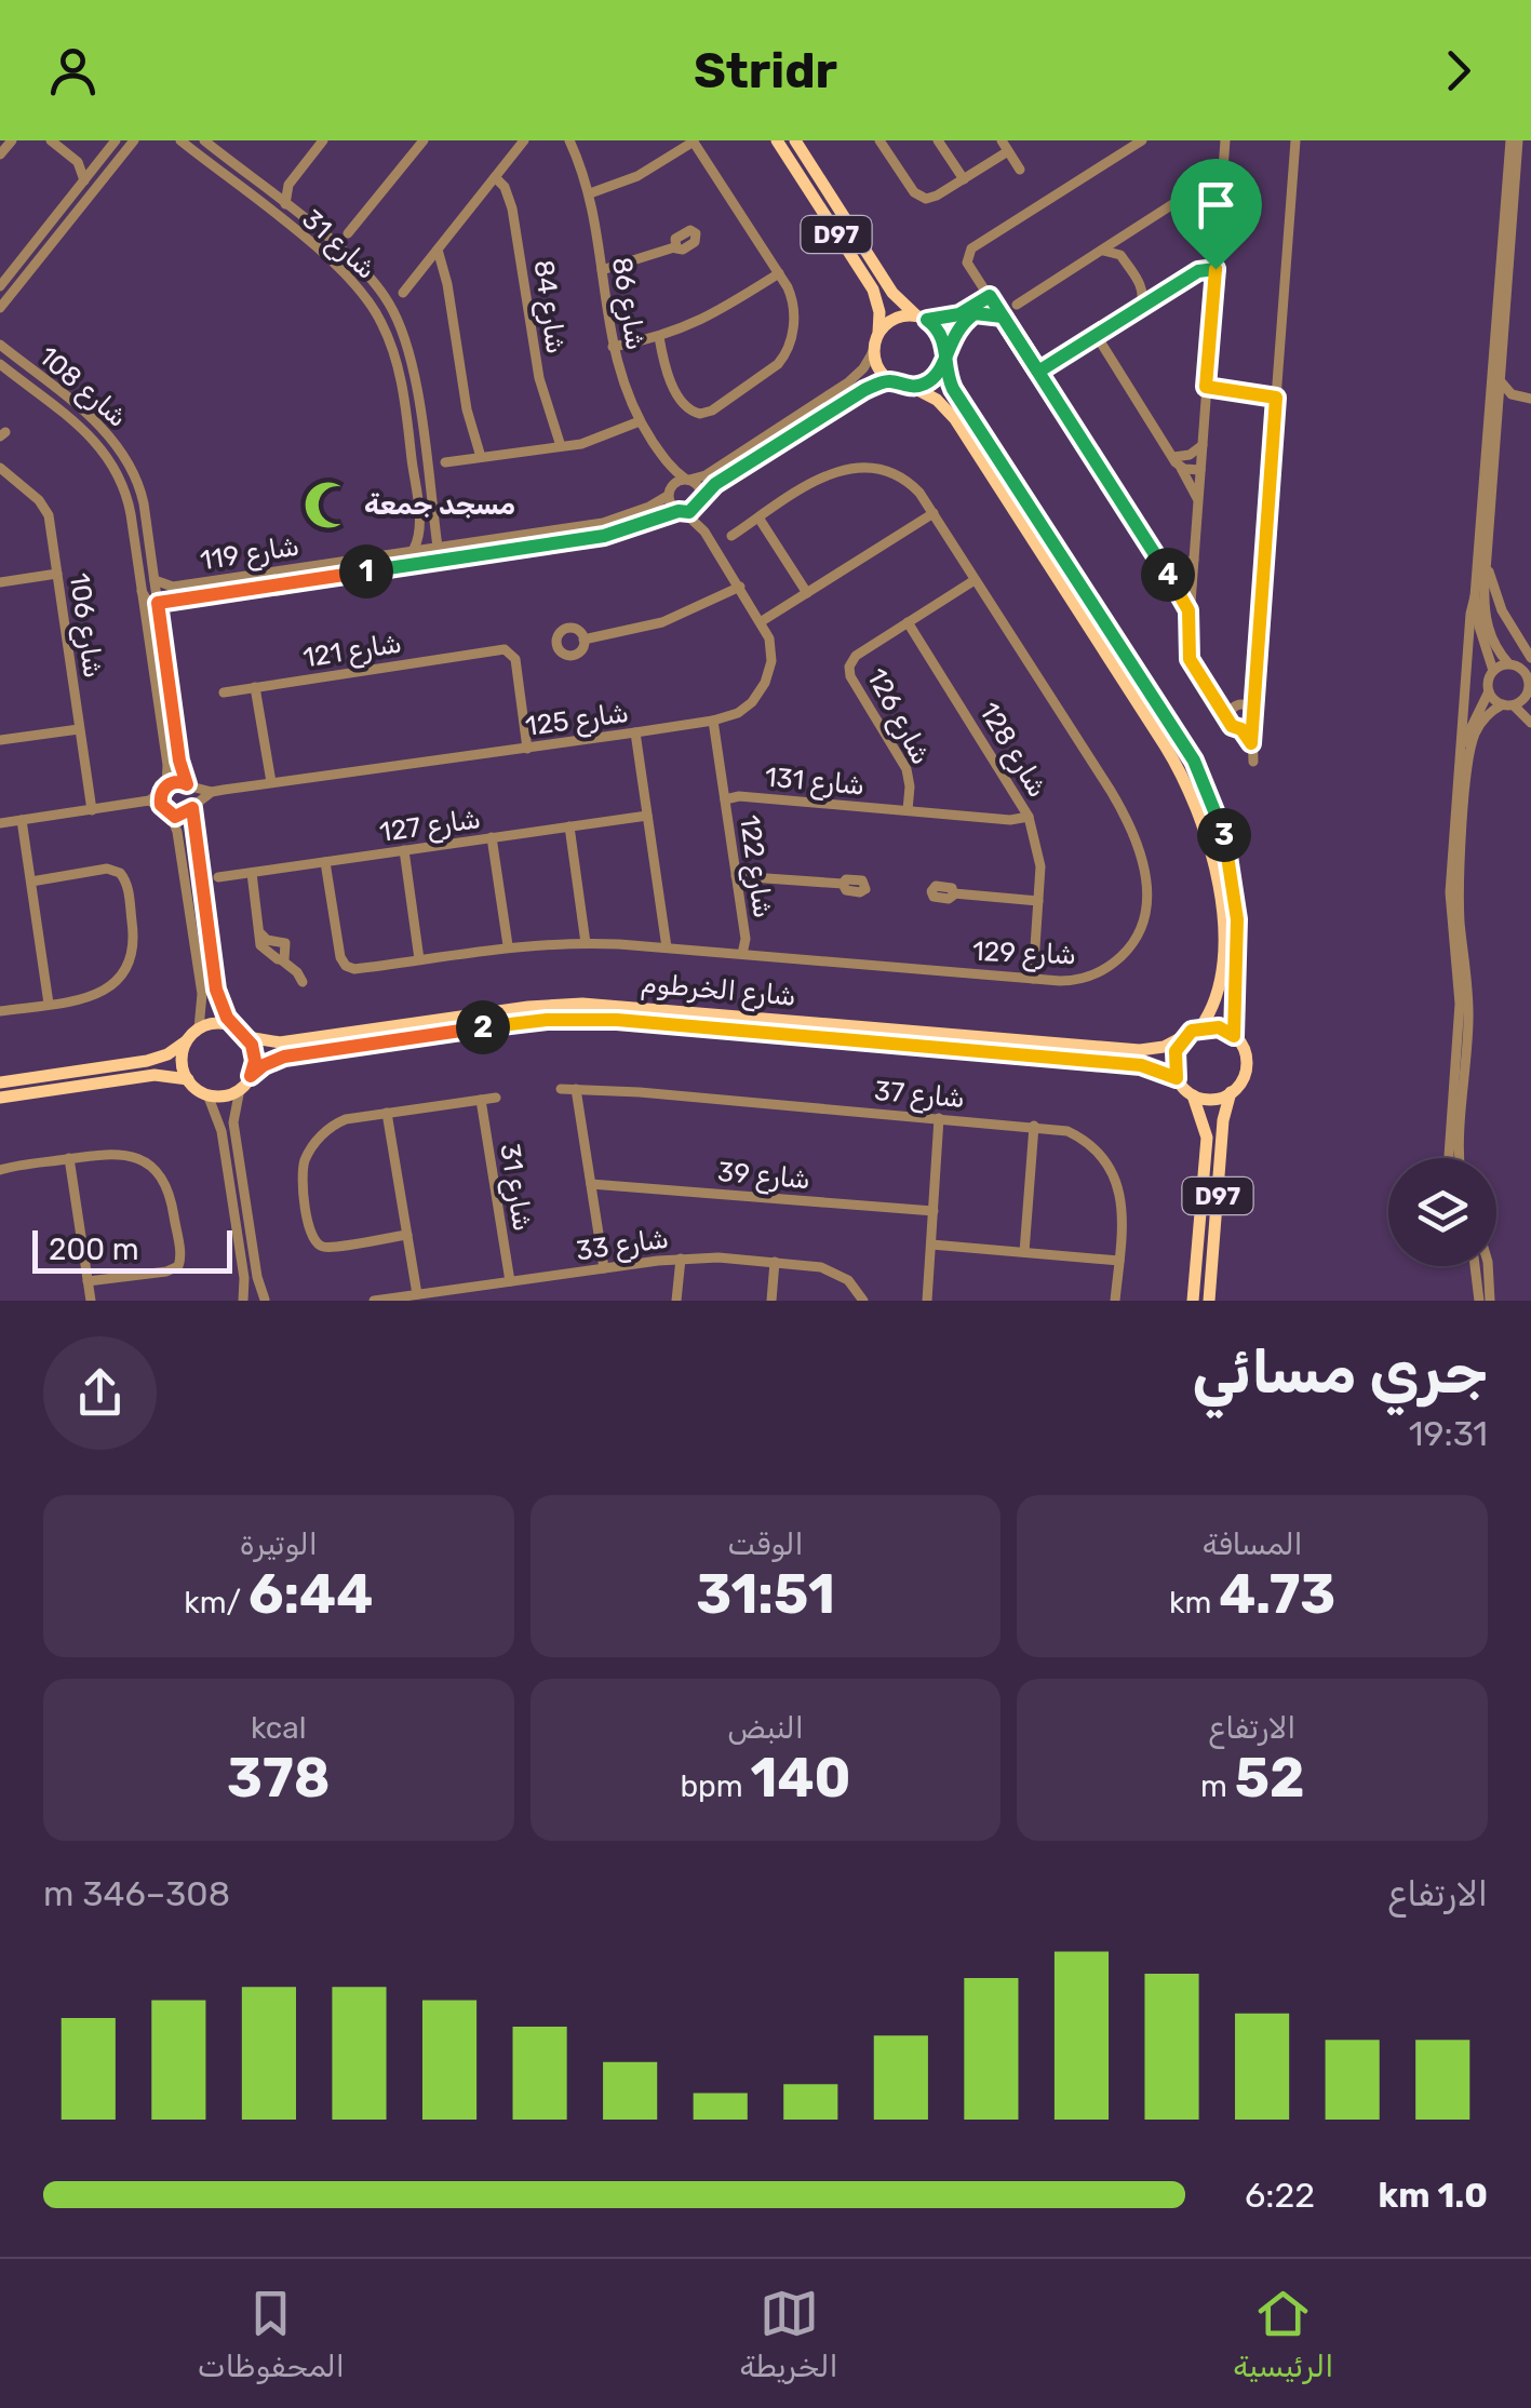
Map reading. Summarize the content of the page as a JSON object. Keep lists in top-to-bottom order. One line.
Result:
{"streets":{"main road":["D97","شارع الخرطوم"],"street":["شارع 31","شارع 86","شارع 84","شارع 108","شارع 119","شارع 106","شارع 121","شارع 126","شارع 125","شارع 128","شارع 131","شارع 127","شارع 122","شارع 129","شارع 37","شارع 39","شارع 33"]},"crossings":[["D97","شارع الخرطوم"],["شارع 31","شارع 119"],["شارع 31","شارع 33"],["شارع 86","شارع 119"],["شارع 86","شارع 125"],["شارع 108","شارع 119"],["شارع 108","شارع 125"],["شارع 119","شارع 125"],["شارع 121","شارع 125"],["شارع 126","شارع 128"],["شارع 126","شارع 131"],["شارع 126","شارع 129"],["شارع 125","شارع 122"],["شارع 128","شارع 131"],["شارع 128","شارع 129"],["شارع 131","شارع 122"],["شارع 127","شارع 129"],["شارع 122","شارع 129"]],"places":{"mosque":["مسجد جمعة"]},"scale_bar":"200 m","page":{"header":"Stridr","pins":["1","4","3","2"],"scale":"200 m","heading":["جري مسائي","19:31"],"stats":[["المسافة","4.73 km"],["الوقت","31:51"],["الوتيرة","6:44 /km"],["الارتفاع","52 m"],["النبض","140 bpm"],["kcal","378"]],"chart":["الارتفاع","308–346 m"],"list":[{"name":"1.0 km","note":"6:22"}],"tabs":["الرئيسية","الخريطة","المحفوظات"]}}
